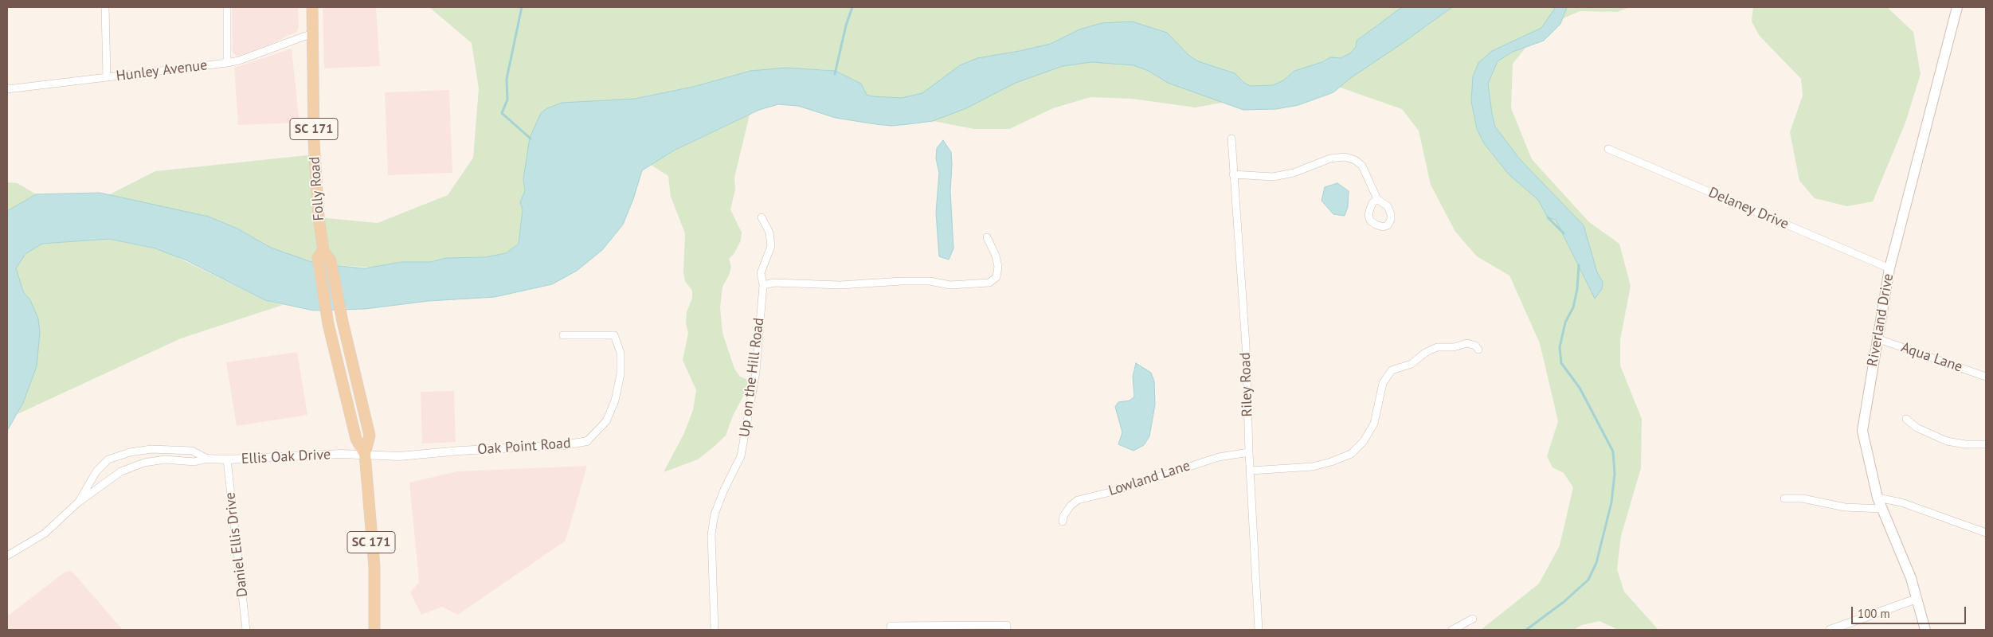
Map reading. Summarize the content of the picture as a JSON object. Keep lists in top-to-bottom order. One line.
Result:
{"streets":{"main road":["SC 171","Folly Road","Riverland Drive"],"street":["Hunley Avenue","Delaney Drive","Aqua Lane","Up on the Hill Road","Riley Road","Oak Point Road","Ellis Oak Drive","Lowland Lane","Daniel Ellis Drive"]},"crossings":[["Hunley Avenue","Folly Road"],["Folly Road","Oak Point Road"],["Folly Road","Ellis Oak Drive"],["Delaney Drive","Riverland Drive"],["Riverland Drive","Aqua Lane"],["Riley Road","Lowland Lane"],["Oak Point Road","Ellis Oak Drive"],["Ellis Oak Drive","Daniel Ellis Drive"]],"scale_bar":"100 m"}
